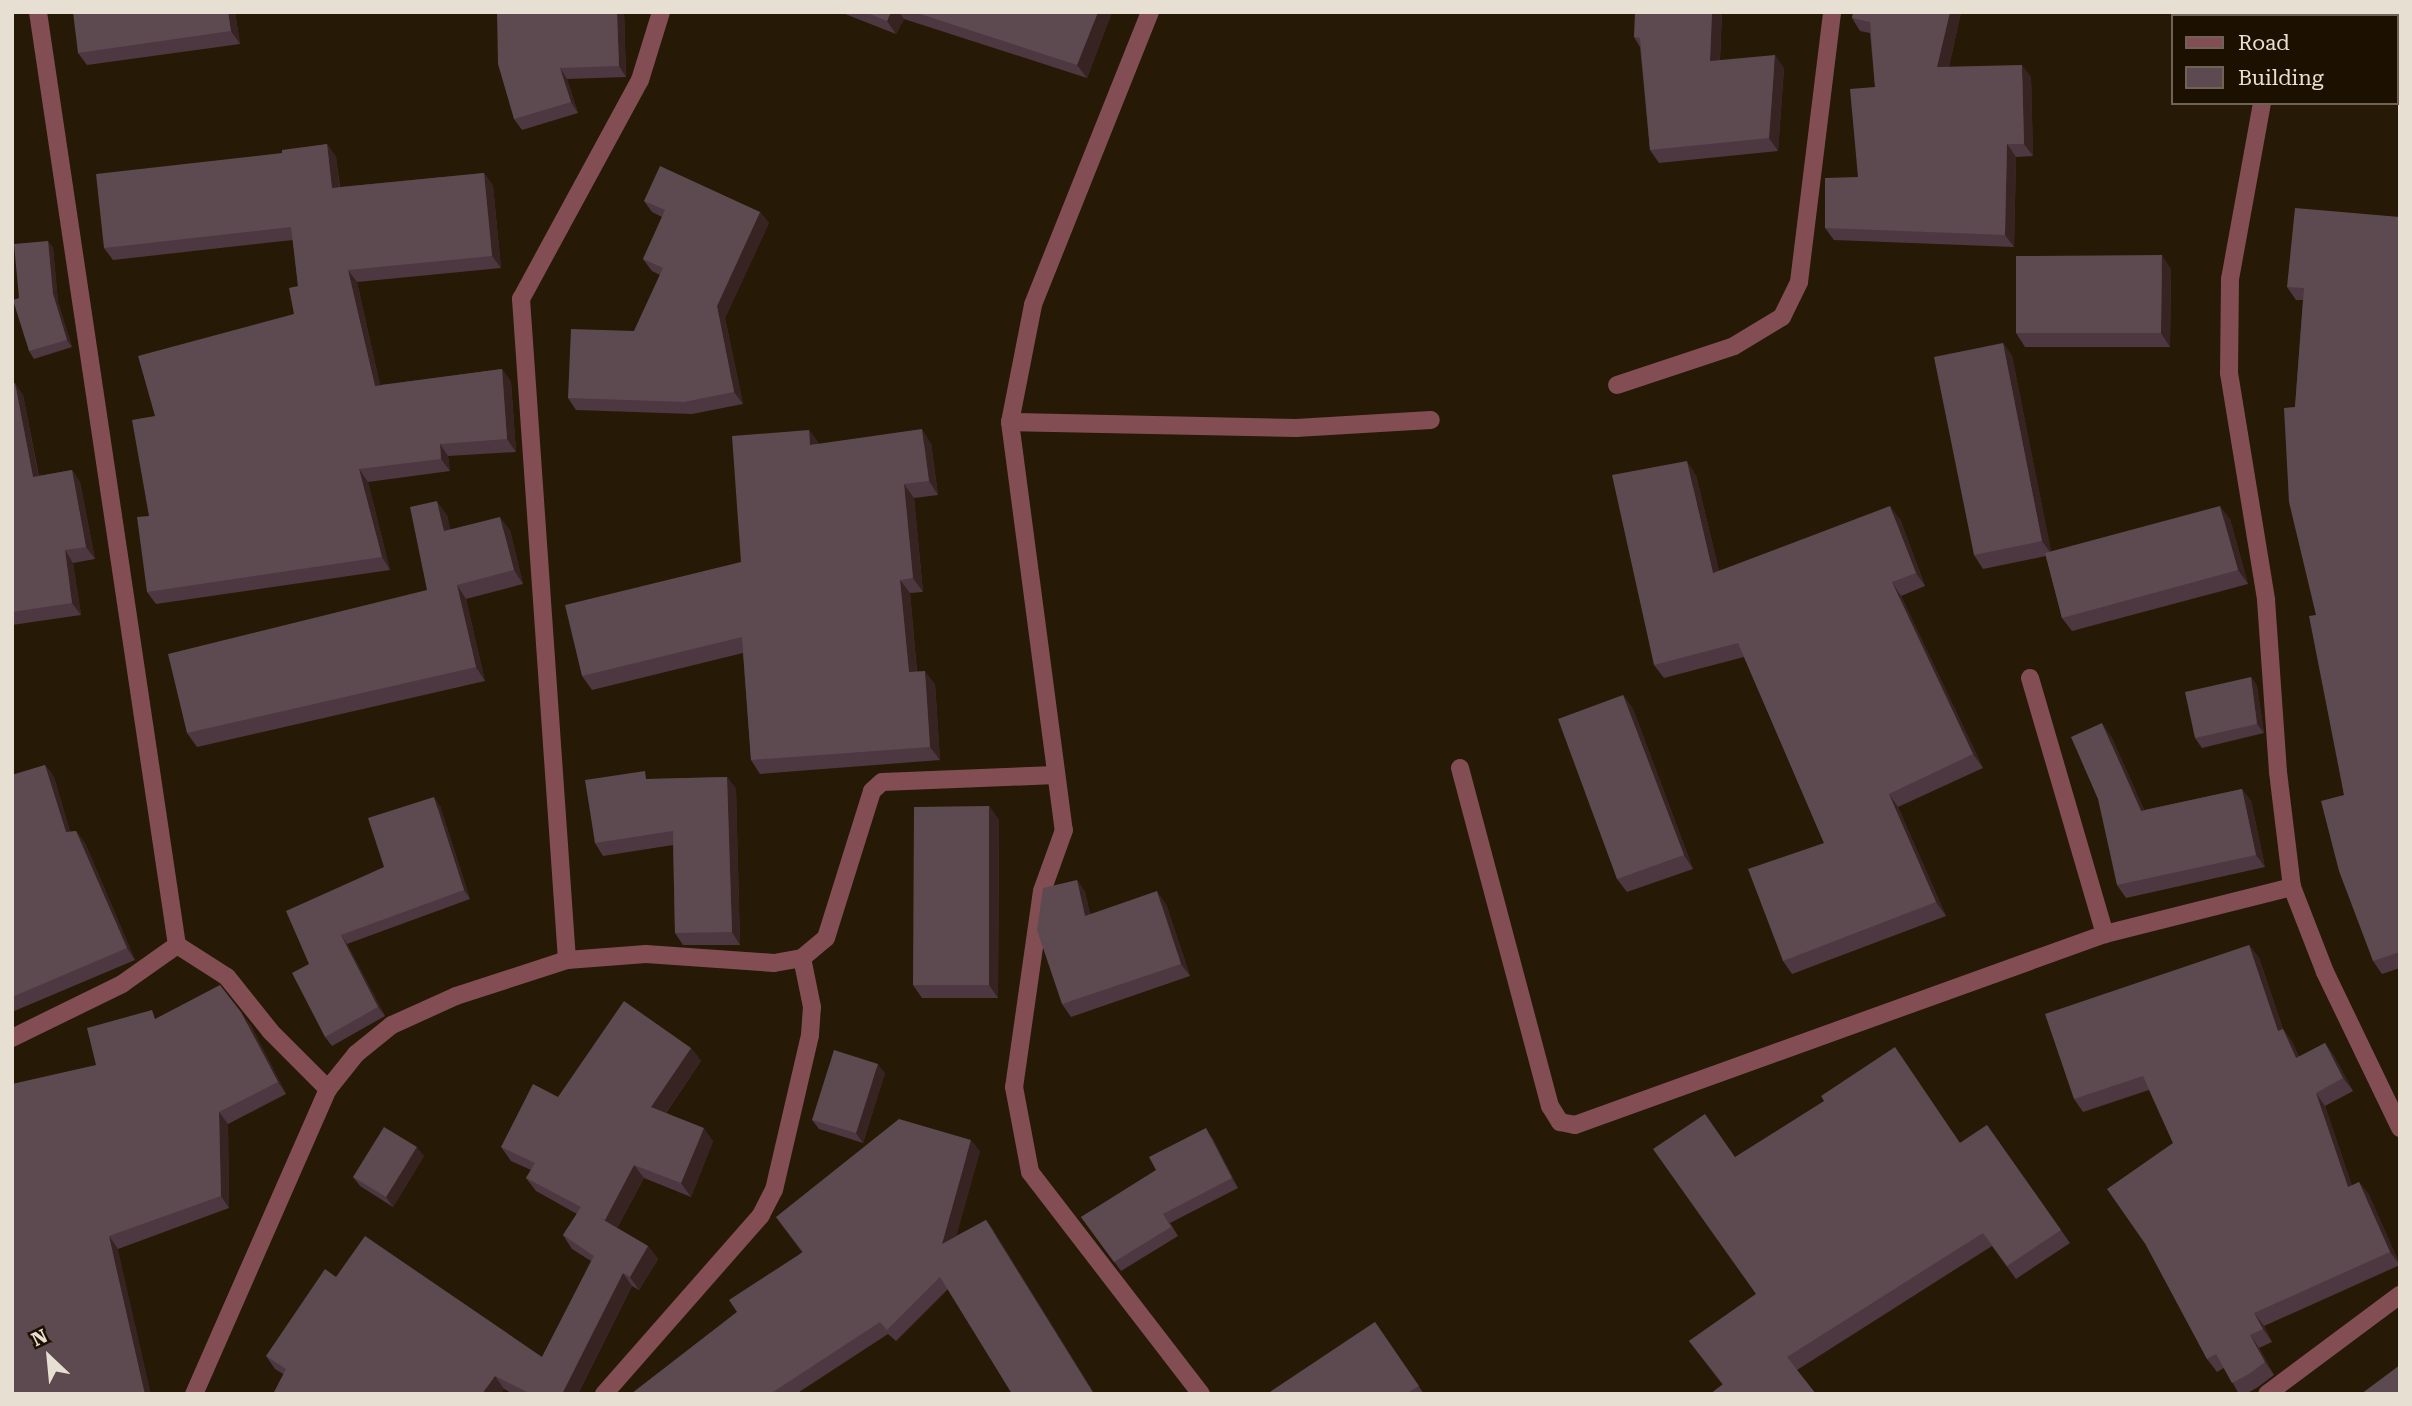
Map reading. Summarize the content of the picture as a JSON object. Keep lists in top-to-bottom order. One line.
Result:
{"legend":["Road","Building"],"north":"top left"}
